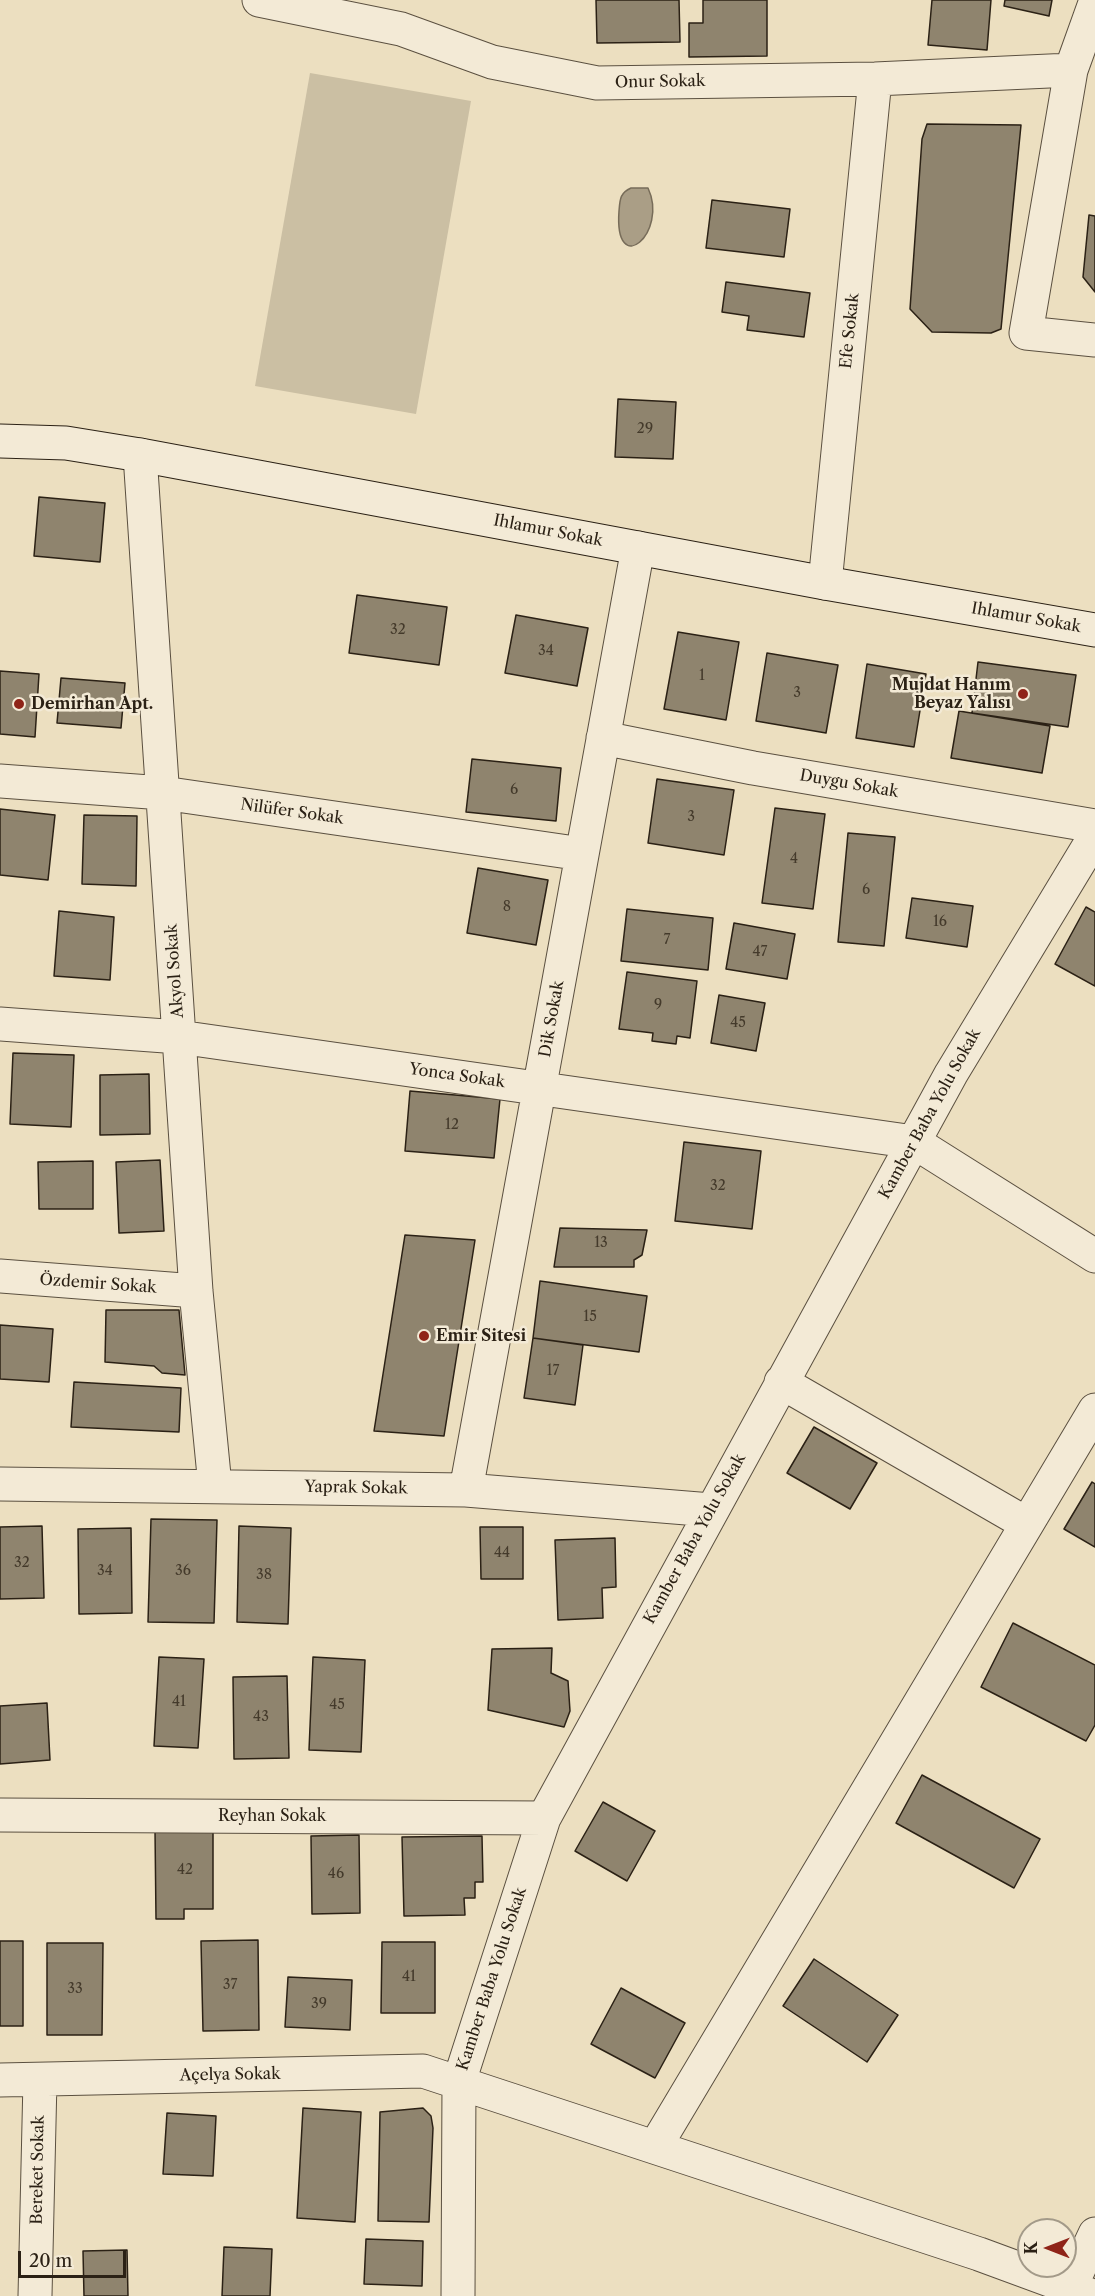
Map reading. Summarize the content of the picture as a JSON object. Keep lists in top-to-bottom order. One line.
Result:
{"streets":{"street":["Onur Sokak","Efe Sokak","Ihlamur Sokak","Duygu Sokak","Nilüfer Sokak","Akyol Sokak","Dik Sokak","Yonca Sokak","Kamber Baba Yolu Sokak","Özdemir Sokak","Yaprak Sokak","Reyhan Sokak","Açelya Sokak","Bereket Sokak"]},"crossings":[["Onur Sokak","Efe Sokak"],["Efe Sokak","Ihlamur Sokak"],["Ihlamur Sokak","Akyol Sokak"],["Ihlamur Sokak","Dik Sokak"],["Duygu Sokak","Dik Sokak"],["Nilüfer Sokak","Akyol Sokak"],["Nilüfer Sokak","Dik Sokak"],["Akyol Sokak","Yonca Sokak"],["Akyol Sokak","Özdemir Sokak"],["Akyol Sokak","Yaprak Sokak"],["Dik Sokak","Yonca Sokak"],["Dik Sokak","Yaprak Sokak"],["Yonca Sokak","Kamber Baba Yolu Sokak"],["Kamber Baba Yolu Sokak","Yaprak Sokak"],["Kamber Baba Yolu Sokak","Reyhan Sokak"],["Kamber Baba Yolu Sokak","Açelya Sokak"],["Açelya Sokak","Bereket Sokak"]],"places":["Mujdat Hanım Beyaz Yalısı","Demirhan Apt.","Emir Sitesi"],"house_numbers":["29","32","34","1","3","6","3","4","6","8","16","7","47","9","45","12","32","13","15","17","44","32","34","36","38","41","45","43","42","46","41","37","33","39"],"scale_bar":"20 m","north":"left"}
